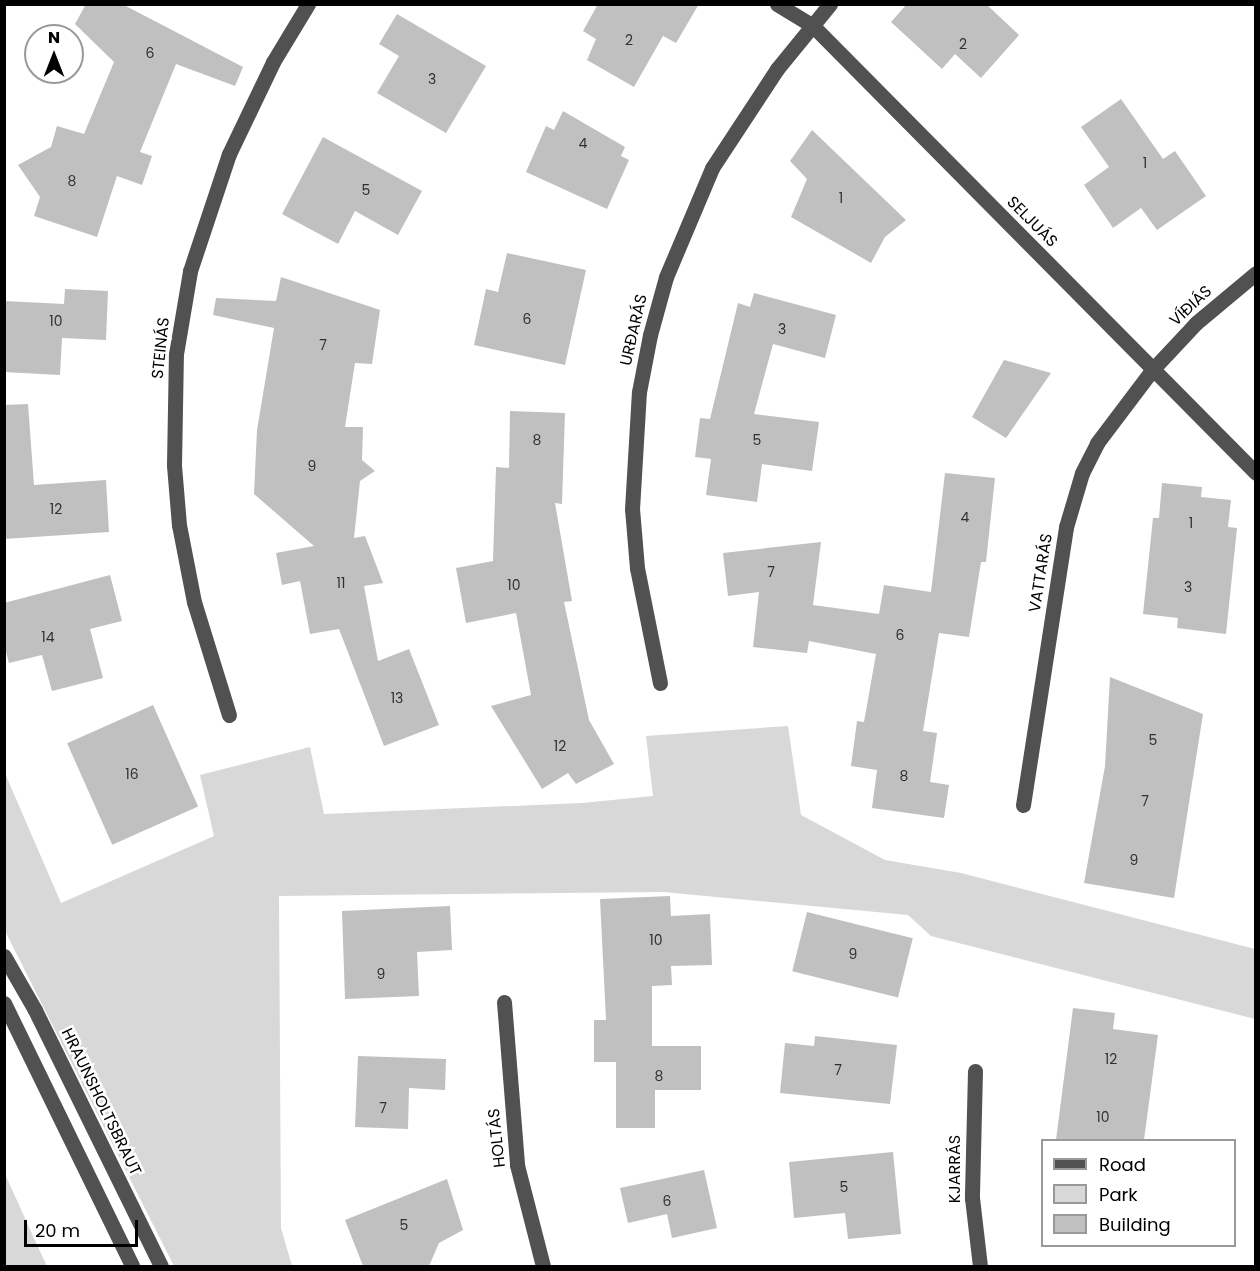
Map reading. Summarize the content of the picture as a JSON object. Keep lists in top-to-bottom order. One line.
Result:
{"streets":{"street":["SELJUÁS","VÍÐIÁS","URÐARÁS","STEINÁS","VATTARÁS","HRAUNSHOLTSBRAUT","HOLTÁS","KJARRÁS"]},"crossings":[["SELJUÁS","VÍÐIÁS"],["SELJUÁS","URÐARÁS"],["SELJUÁS","VATTARÁS"],["VÍÐIÁS","VATTARÁS"]],"house_numbers":["2","2","6","3","4","1","8","5","1","6","10","3","7","8","5","9","12","4","1","7","11","10","3","6","14","13","5","12","16","8","7","9","10","9","9","12","7","8","7","10","5","6","5"],"legend":["Road","Park","Building"],"scale_bar":"20 m","north":"top"}
